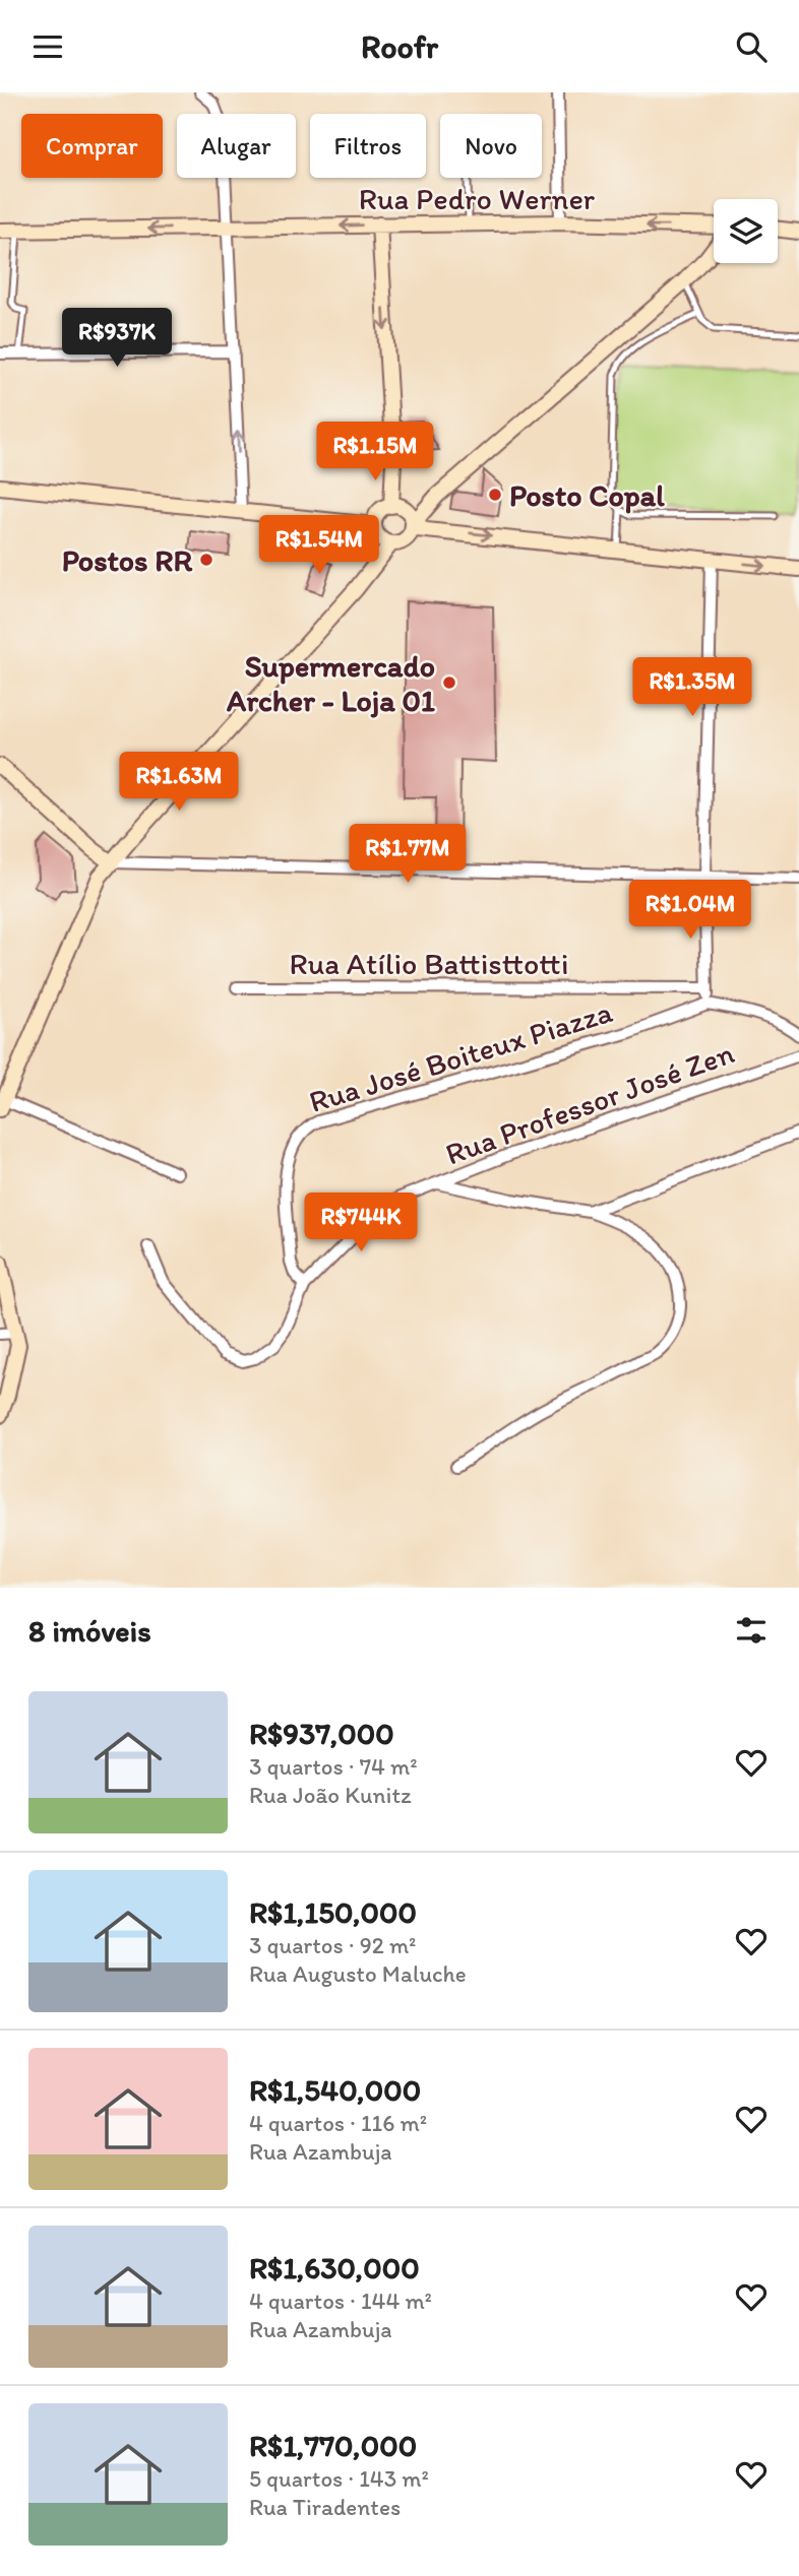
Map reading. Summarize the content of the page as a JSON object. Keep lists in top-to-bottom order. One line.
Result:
{"streets":{"main road":["Rua Pedro Werner"],"street":["Rua Atílio Battisttotti","Rua José Boiteux Piazza","Rua Professor José Zen"]},"crossings":[["Rua José Boiteux Piazza","Rua Professor José Zen"]],"one_way":["Rua Pedro Werner"],"places":["Posto Copal","Postos RR","Supermercado Archer - Loja 01"],"page":{"header":"Roofr","chip":["Comprar","Alugar","Filtros","Novo"],"price":["R$937K","R$1.15M","R$1.54M","R$1.35M","R$1.63M","R$1.77M","R$1.04M","R$744K"],"heading":"8 imóveis","list":[{"name":"R$937,000","note":"3 quartos · 74 m² · Rua João Kunitz"},{"name":"R$1,150,000","note":"3 quartos · 92 m² · Rua Augusto Maluche"},{"name":"R$1,540,000","note":"4 quartos · 116 m² · Rua Azambuja"},{"name":"R$1,630,000","note":"4 quartos · 144 m² · Rua Azambuja"},{"name":"R$1,770,000","note":"5 quartos · 143 m² · Rua Tiradentes"}]}}
